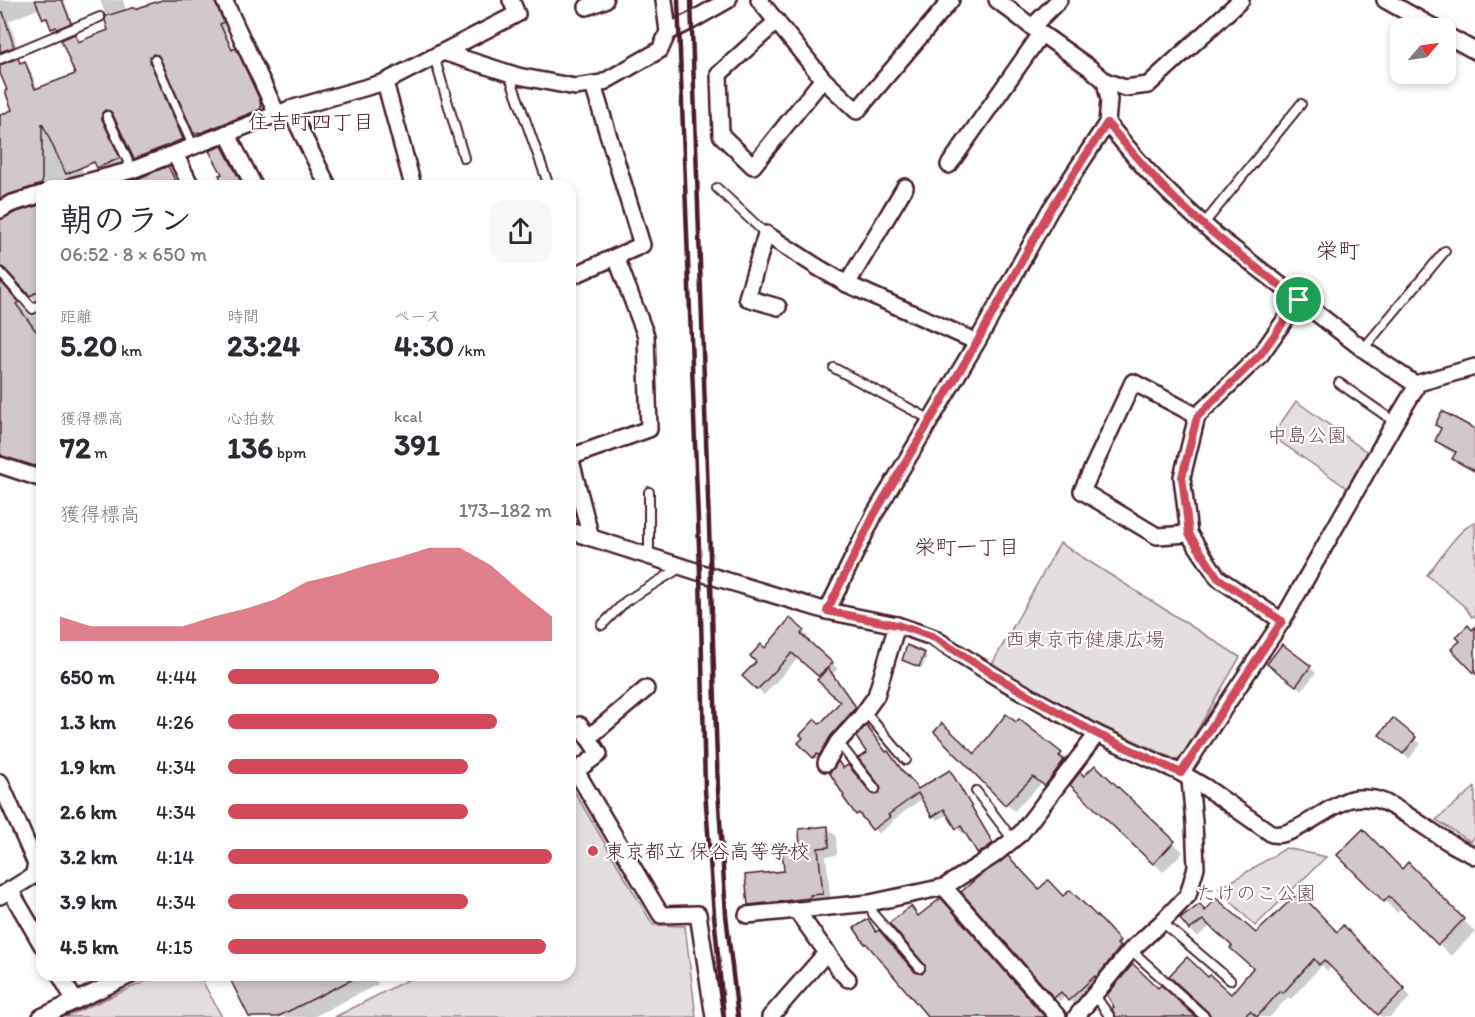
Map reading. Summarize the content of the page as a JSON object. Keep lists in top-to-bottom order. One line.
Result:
{"districts":["住吉町四丁目","栄町","栄町一丁目"],"parks":["中島公園","西東京市健康広場","たけのこ公園"],"places":["東京都立 保谷高等学校"],"north":"top right","page":{"heading":["朝のラン","06:52 · 8 × 650 m"],"stats":[["距離","5.20 km"],["時間","23:24"],["ペース","4:30 /km"],["獲得標高","72 m"],["心拍数","136 bpm"],["kcal","391"]],"chart":["獲得標高","173–182 m"],"list":[{"name":"650 m","note":"4:44"},{"name":"1.3 km","note":"4:26"},{"name":"1.9 km","note":"4:34"},{"name":"2.6 km","note":"4:34"},{"name":"3.2 km","note":"4:14"},{"name":"3.9 km","note":"4:34"},{"name":"4.5 km","note":"4:15"}]}}
